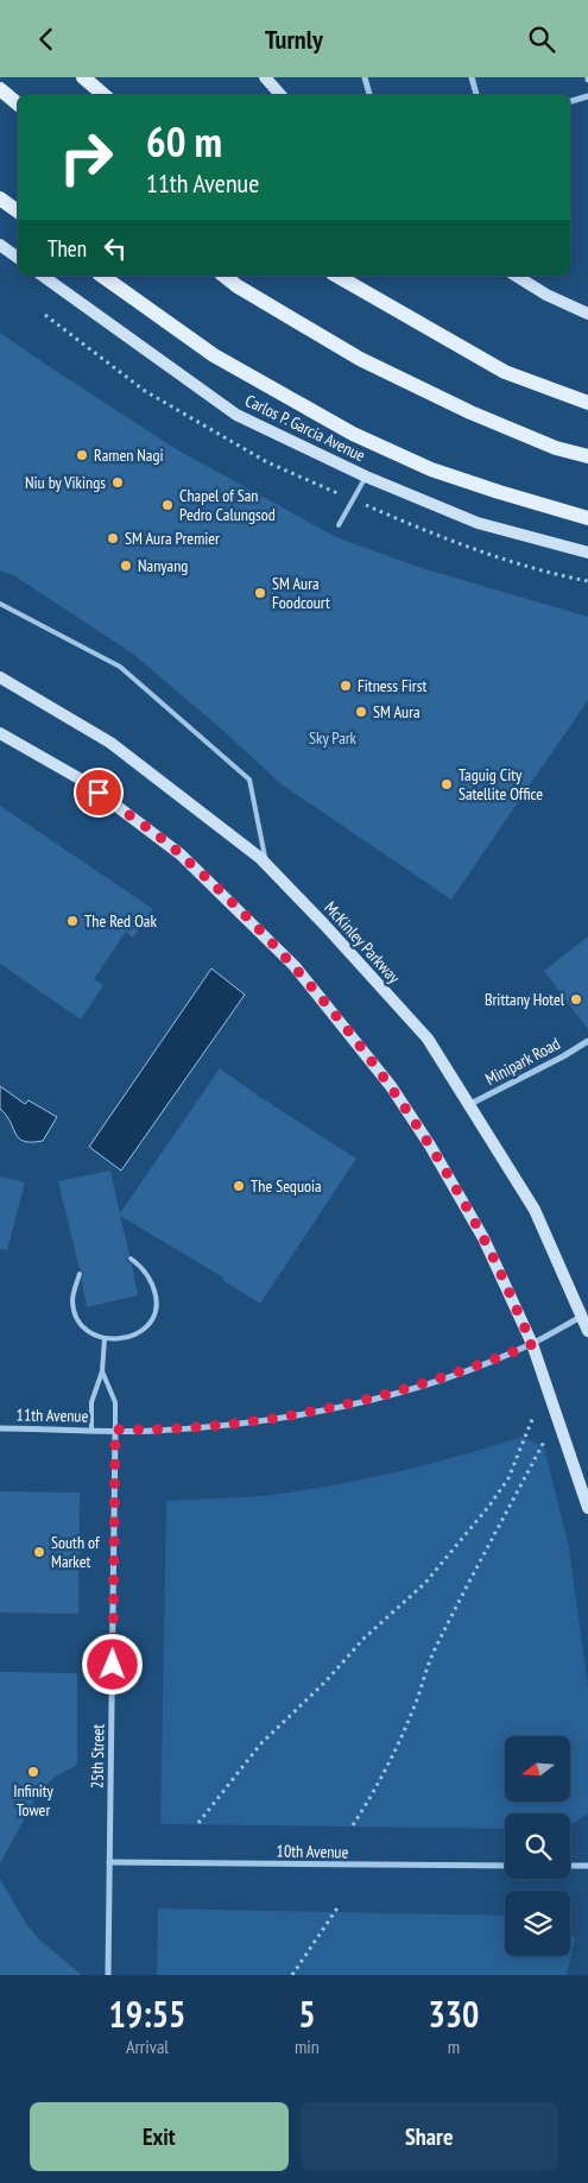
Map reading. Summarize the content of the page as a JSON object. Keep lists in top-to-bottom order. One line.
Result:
{"streets":{"main road":["Carlos P. Garcia Avenue","McKinley Parkway"],"street":["Minipark Road","11th Avenue","25th Street","10th Avenue"]},"crossings":[["McKinley Parkway","Minipark Road"],["McKinley Parkway","11th Avenue"],["11th Avenue","25th Street"],["25th Street","10th Avenue"]],"parks":["Sky Park"],"places":["Ramen Nagi","Niu by Vikings","Chapel of San Pedro Calungsod","SM Aura Premier","Nanyang","SM Aura Foodcourt","Fitness First","SM Aura","Taguig City Satellite Office","The Red Oak","Brittany Hotel","The Sequoia","South of Market","Infinity Tower"],"north":"left","page":{"header":"Turnly","turn":["60 m","11th Avenue"],"then":"Then","eta":["19:55","Arrival","5","min","330","m"],"buttons":["Exit","Share"]}}
